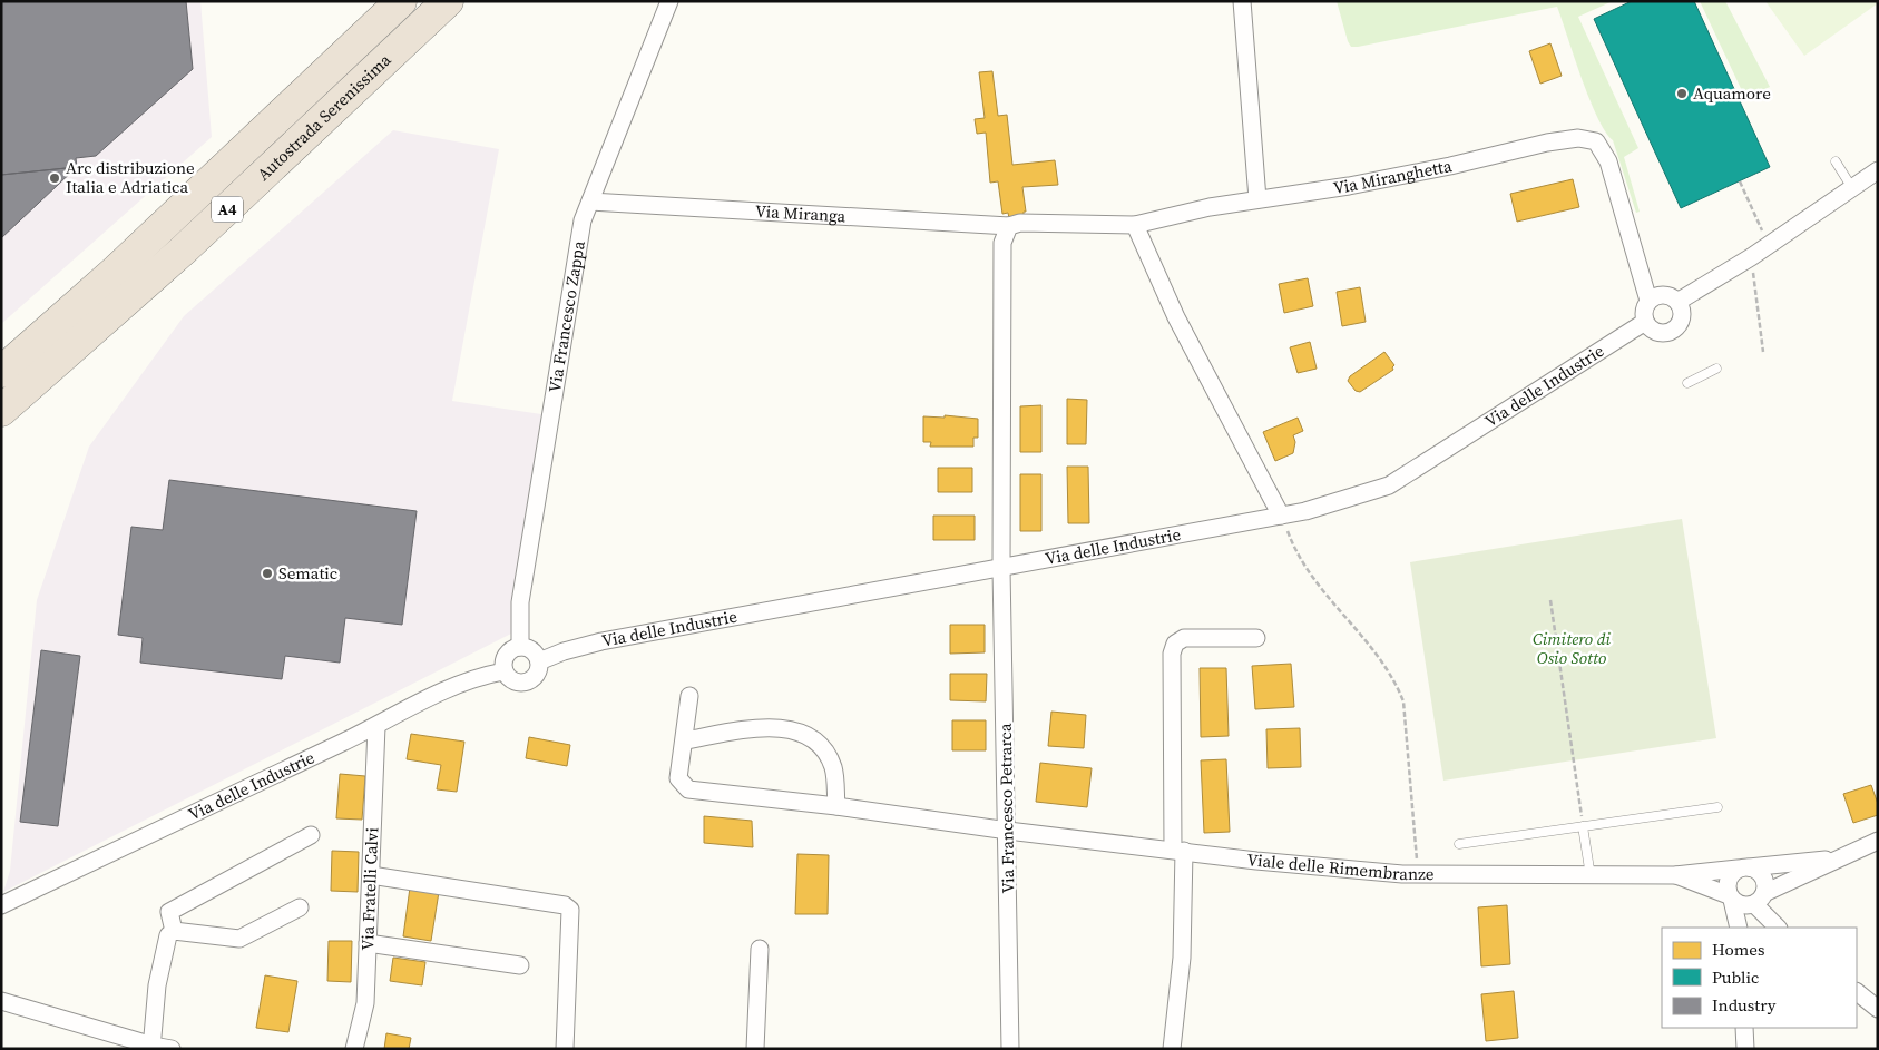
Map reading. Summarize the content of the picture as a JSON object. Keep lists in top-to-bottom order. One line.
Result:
{"streets":{"highway":["Autostrada Serenissima","A4"],"street":["Via Miranghetta","Via Miranga","Via Francesco Zappa","Via delle Industrie","Via Francesco Petrarca","Viale delle Rimembranze","Via Fratelli Calvi"]},"crossings":[["Via Miranghetta","Via Miranga"],["Via Miranghetta","Via delle Industrie"],["Via Miranga","Via Francesco Zappa"],["Via Francesco Zappa","Via delle Industrie"],["Via delle Industrie","Via Francesco Petrarca"],["Via delle Industrie","Via Fratelli Calvi"],["Via Francesco Petrarca","Viale delle Rimembranze"]],"parks":["Cimitero di Osio Sotto"],"places":["Aquamore","Arc distribuzione Italia e Adriatica","Sematic"],"legend":["Homes","Public","Industry"]}
